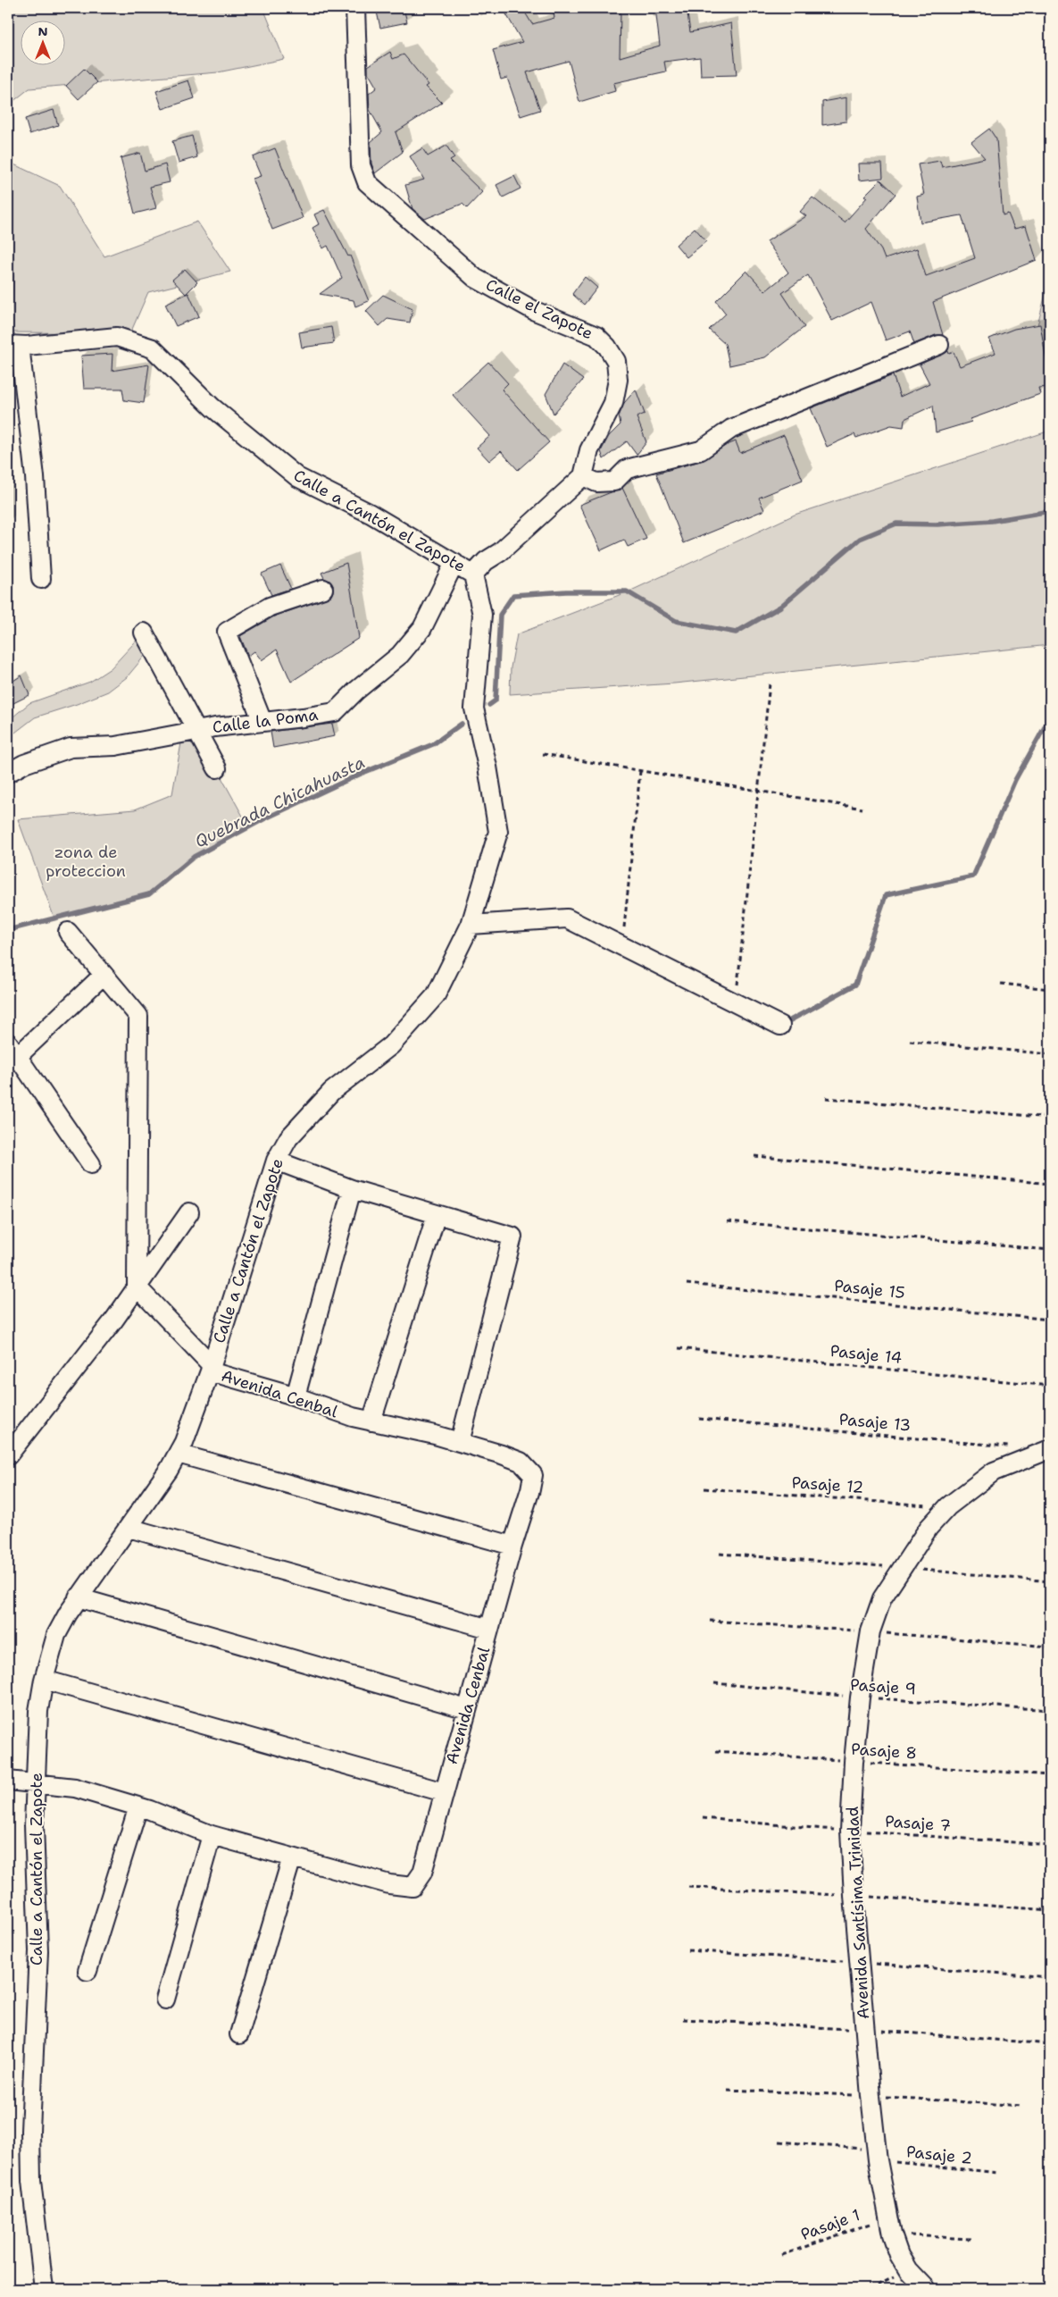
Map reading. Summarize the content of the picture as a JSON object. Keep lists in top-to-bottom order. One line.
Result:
{"streets":{"street":["Calle el Zapote","Calle a Cantón el Zapote","Calle la Poma","Avenida Cenbal","Avenida Santísima Trinidad"],"path":["Pasaje 15","Pasaje 14","Pasaje 13","Pasaje 12","Pasaje 9","Pasaje 8","Pasaje 7","Pasaje 2","Pasaje 1"]},"crossings":[["Calle a Cantón el Zapote","Calle la Poma"],["Calle a Cantón el Zapote","Avenida Cenbal"],["Pasaje 12","Avenida Santísima Trinidad"],["Pasaje 9","Avenida Santísima Trinidad"],["Pasaje 8","Avenida Santísima Trinidad"],["Pasaje 7","Avenida Santísima Trinidad"],["Avenida Santísima Trinidad","Pasaje 2"],["Avenida Santísima Trinidad","Pasaje 1"]],"water":["Quebrada Chicahuasta"],"parks":["zona de proteccion"],"north":"top"}
